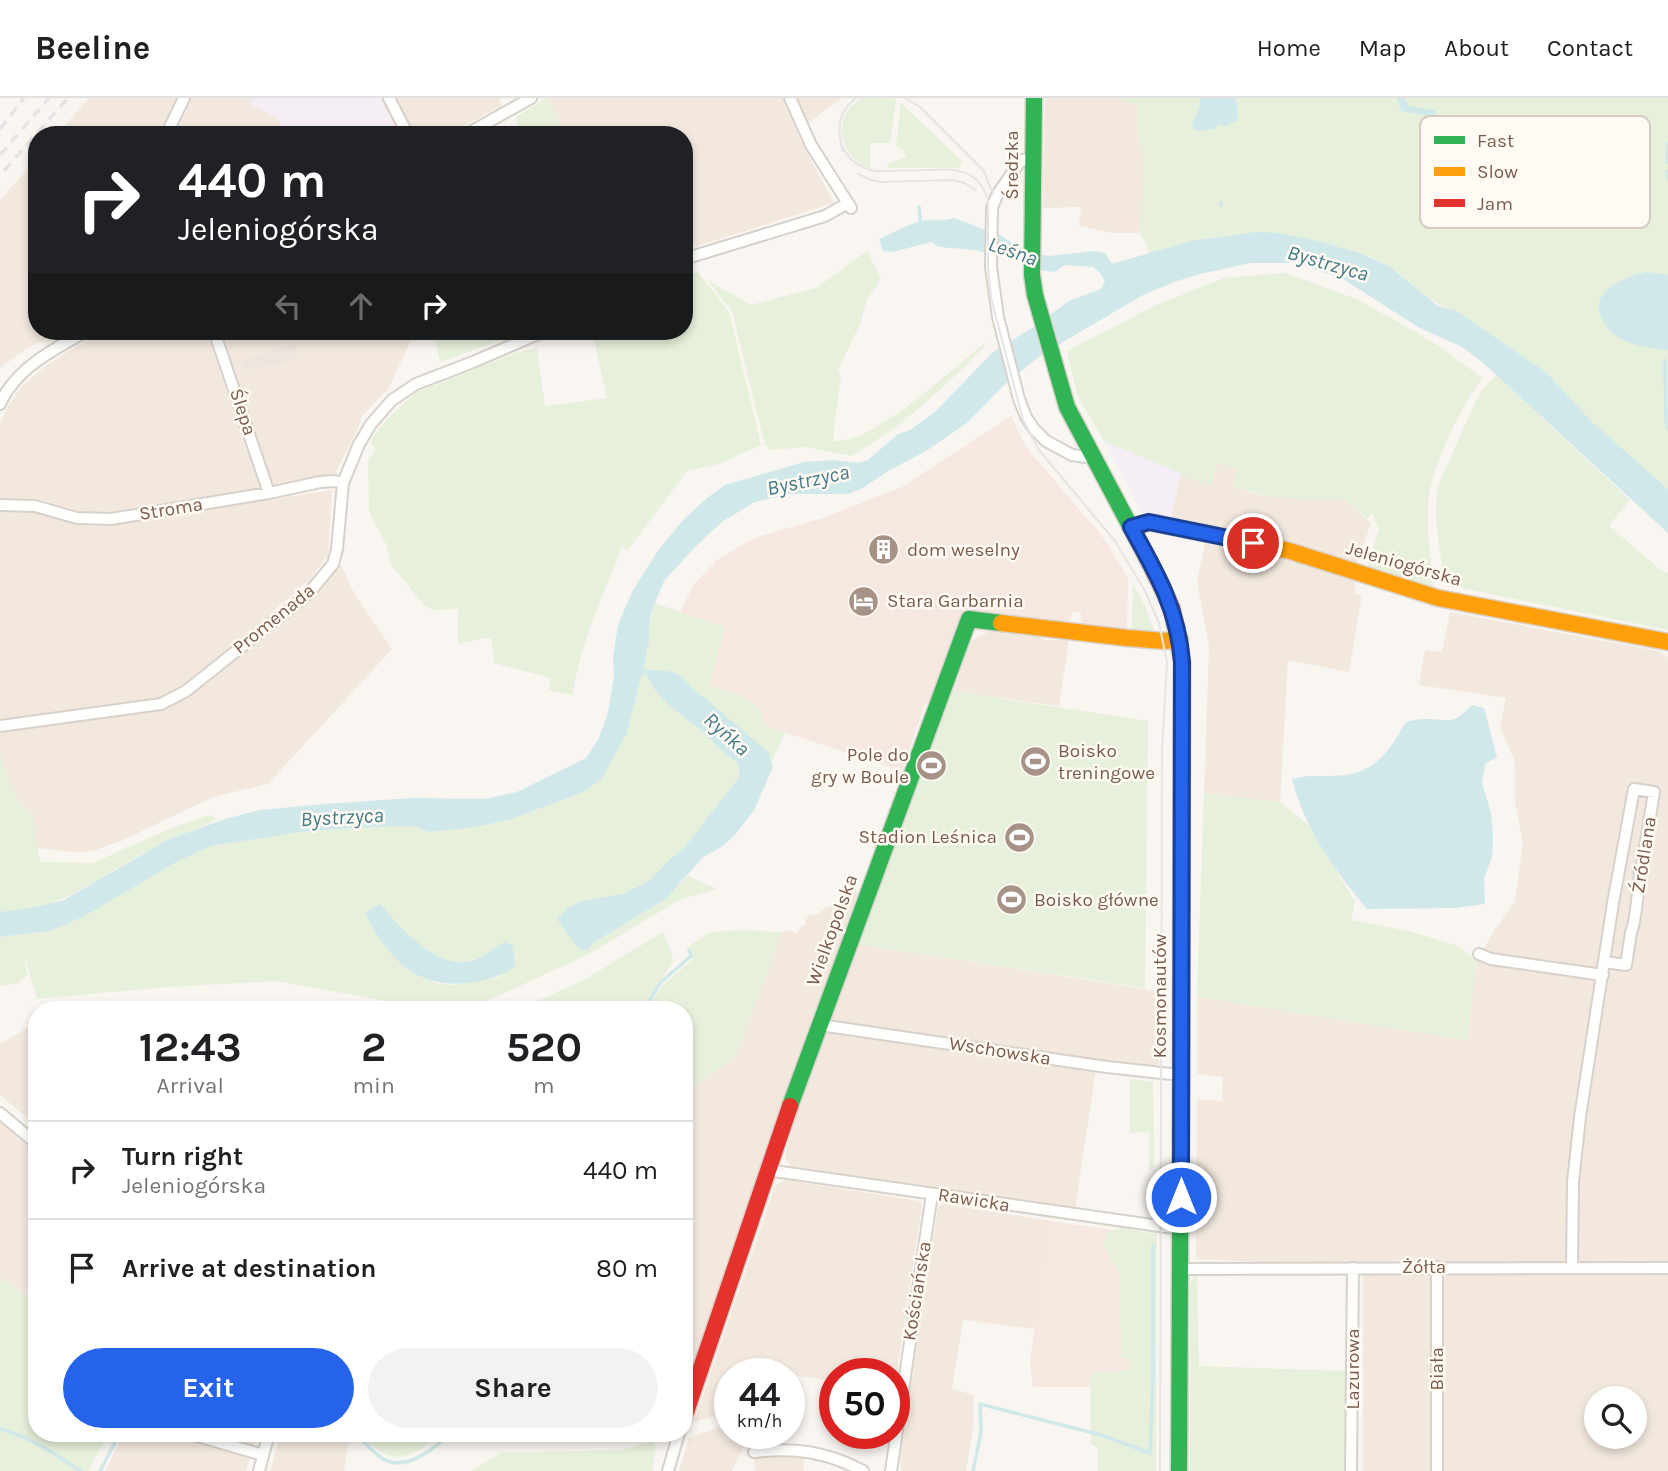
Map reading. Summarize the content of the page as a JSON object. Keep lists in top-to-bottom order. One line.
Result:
{"streets":{"street":["Średzka","Ślepa","Stroma","Jeleniogórska","Promenada","Źródlana","Wielkopolska","Kosmonautów","Wschowska","Rawicka","Żółta","Kościańska","Lazurowa","Biała"]},"crossings":[["Średzka","Kosmonautów"],["Ślepa","Stroma"],["Stroma","Promenada"],["Jeleniogórska","Kosmonautów"],["Źródlana","Żółta"],["Wielkopolska","Kosmonautów"],["Wielkopolska","Wschowska"],["Wielkopolska","Rawicka"],["Kosmonautów","Wschowska"],["Kosmonautów","Rawicka"],["Kosmonautów","Żółta"],["Rawicka","Kościańska"],["Żółta","Lazurowa"],["Żółta","Biała"]],"water":["Leśna","Bystrzyca","Ryńka"],"places":{"building":["dom weselny"],"hotel":["Stara Garbarnia"],"sports":["Boisko treningowe","Pole do gry w Boule","Stadion Leśnica","Boisko główne"]},"legend":["Fast","Slow","Jam"],"page":{"header":"Beeline","nav":["Home","Map","About","Contact"],"turn":["440 m","Jeleniogórska"],"eta":["12:43","Arrival","2","min","520","m"],"list":[{"name":"Turn right","note":"Jeleniogórska","value":"440 m"},{"name":"Arrive at destination","value":"80 m"}],"buttons":["Exit","Share"],"speed":"44 km/h","limit":"50"}}
